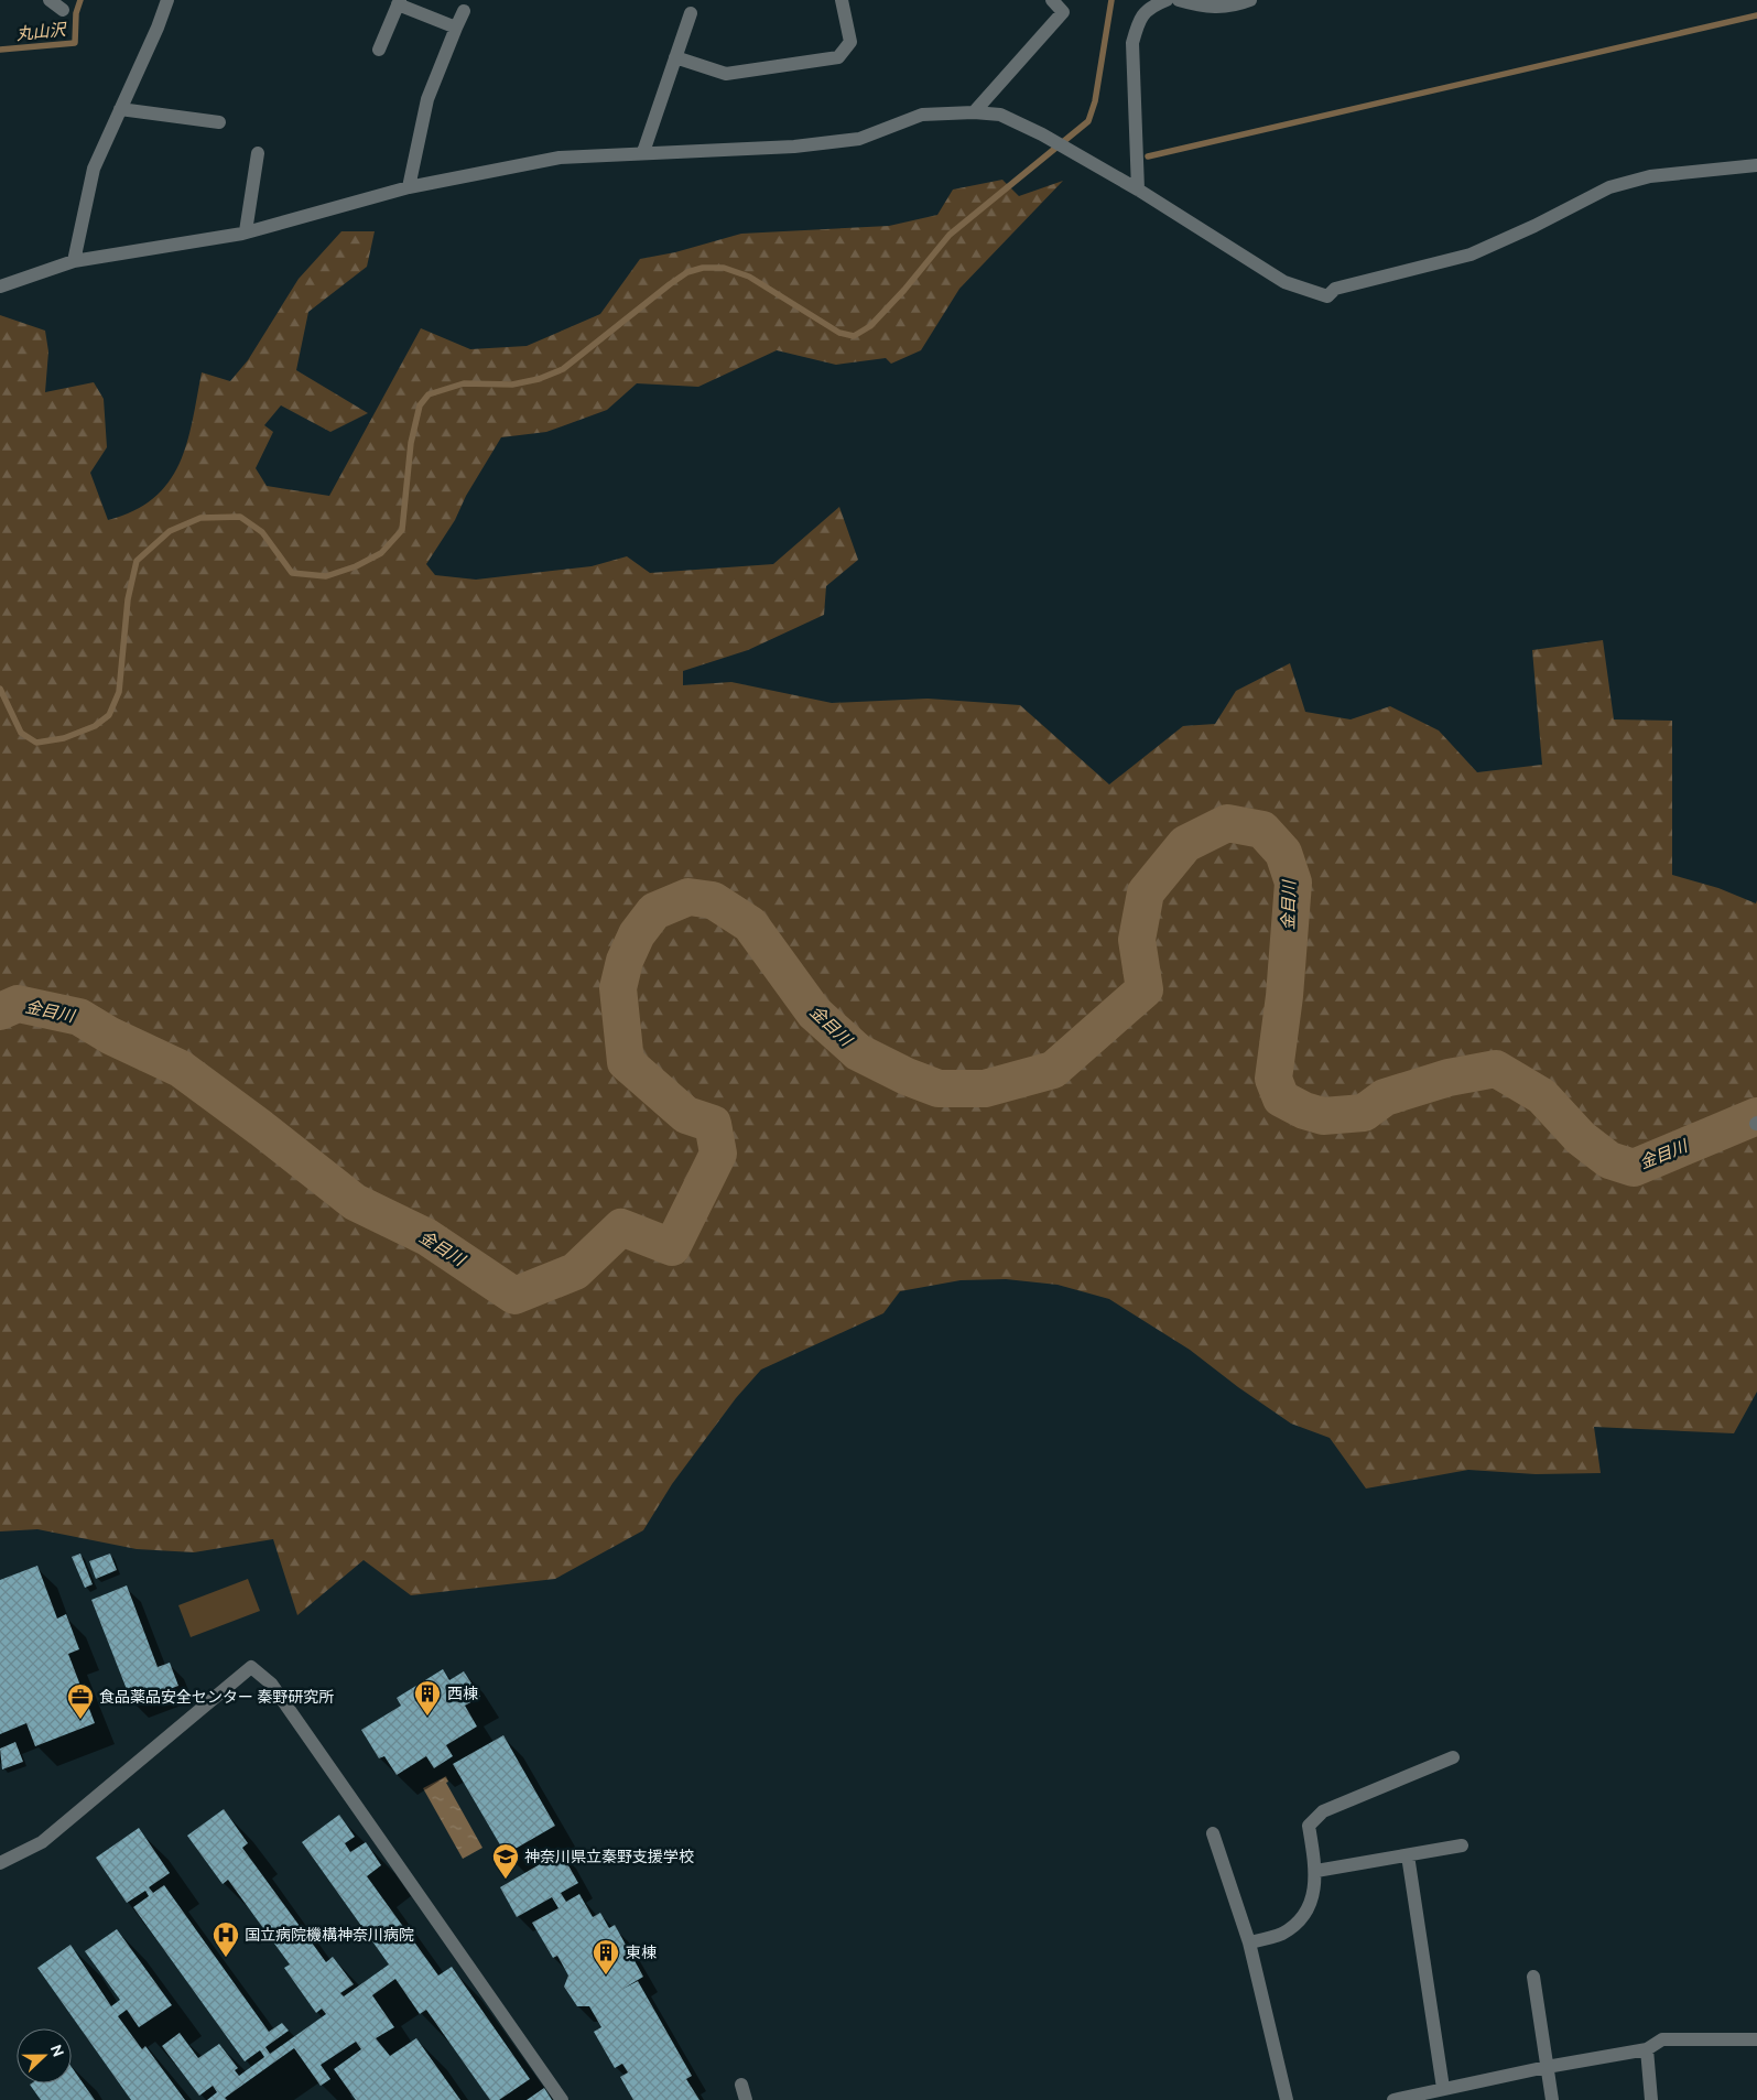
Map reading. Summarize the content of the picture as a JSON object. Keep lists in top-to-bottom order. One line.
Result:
{"water":["丸山沢","金目川"],"places":{"building":["西棟","東棟"],"office":["食品薬品安全センター 秦野研究所"],"school or university":["神奈川県立秦野支援学校"],"hospital":["国立病院機構神奈川病院"]},"north":"right"}
